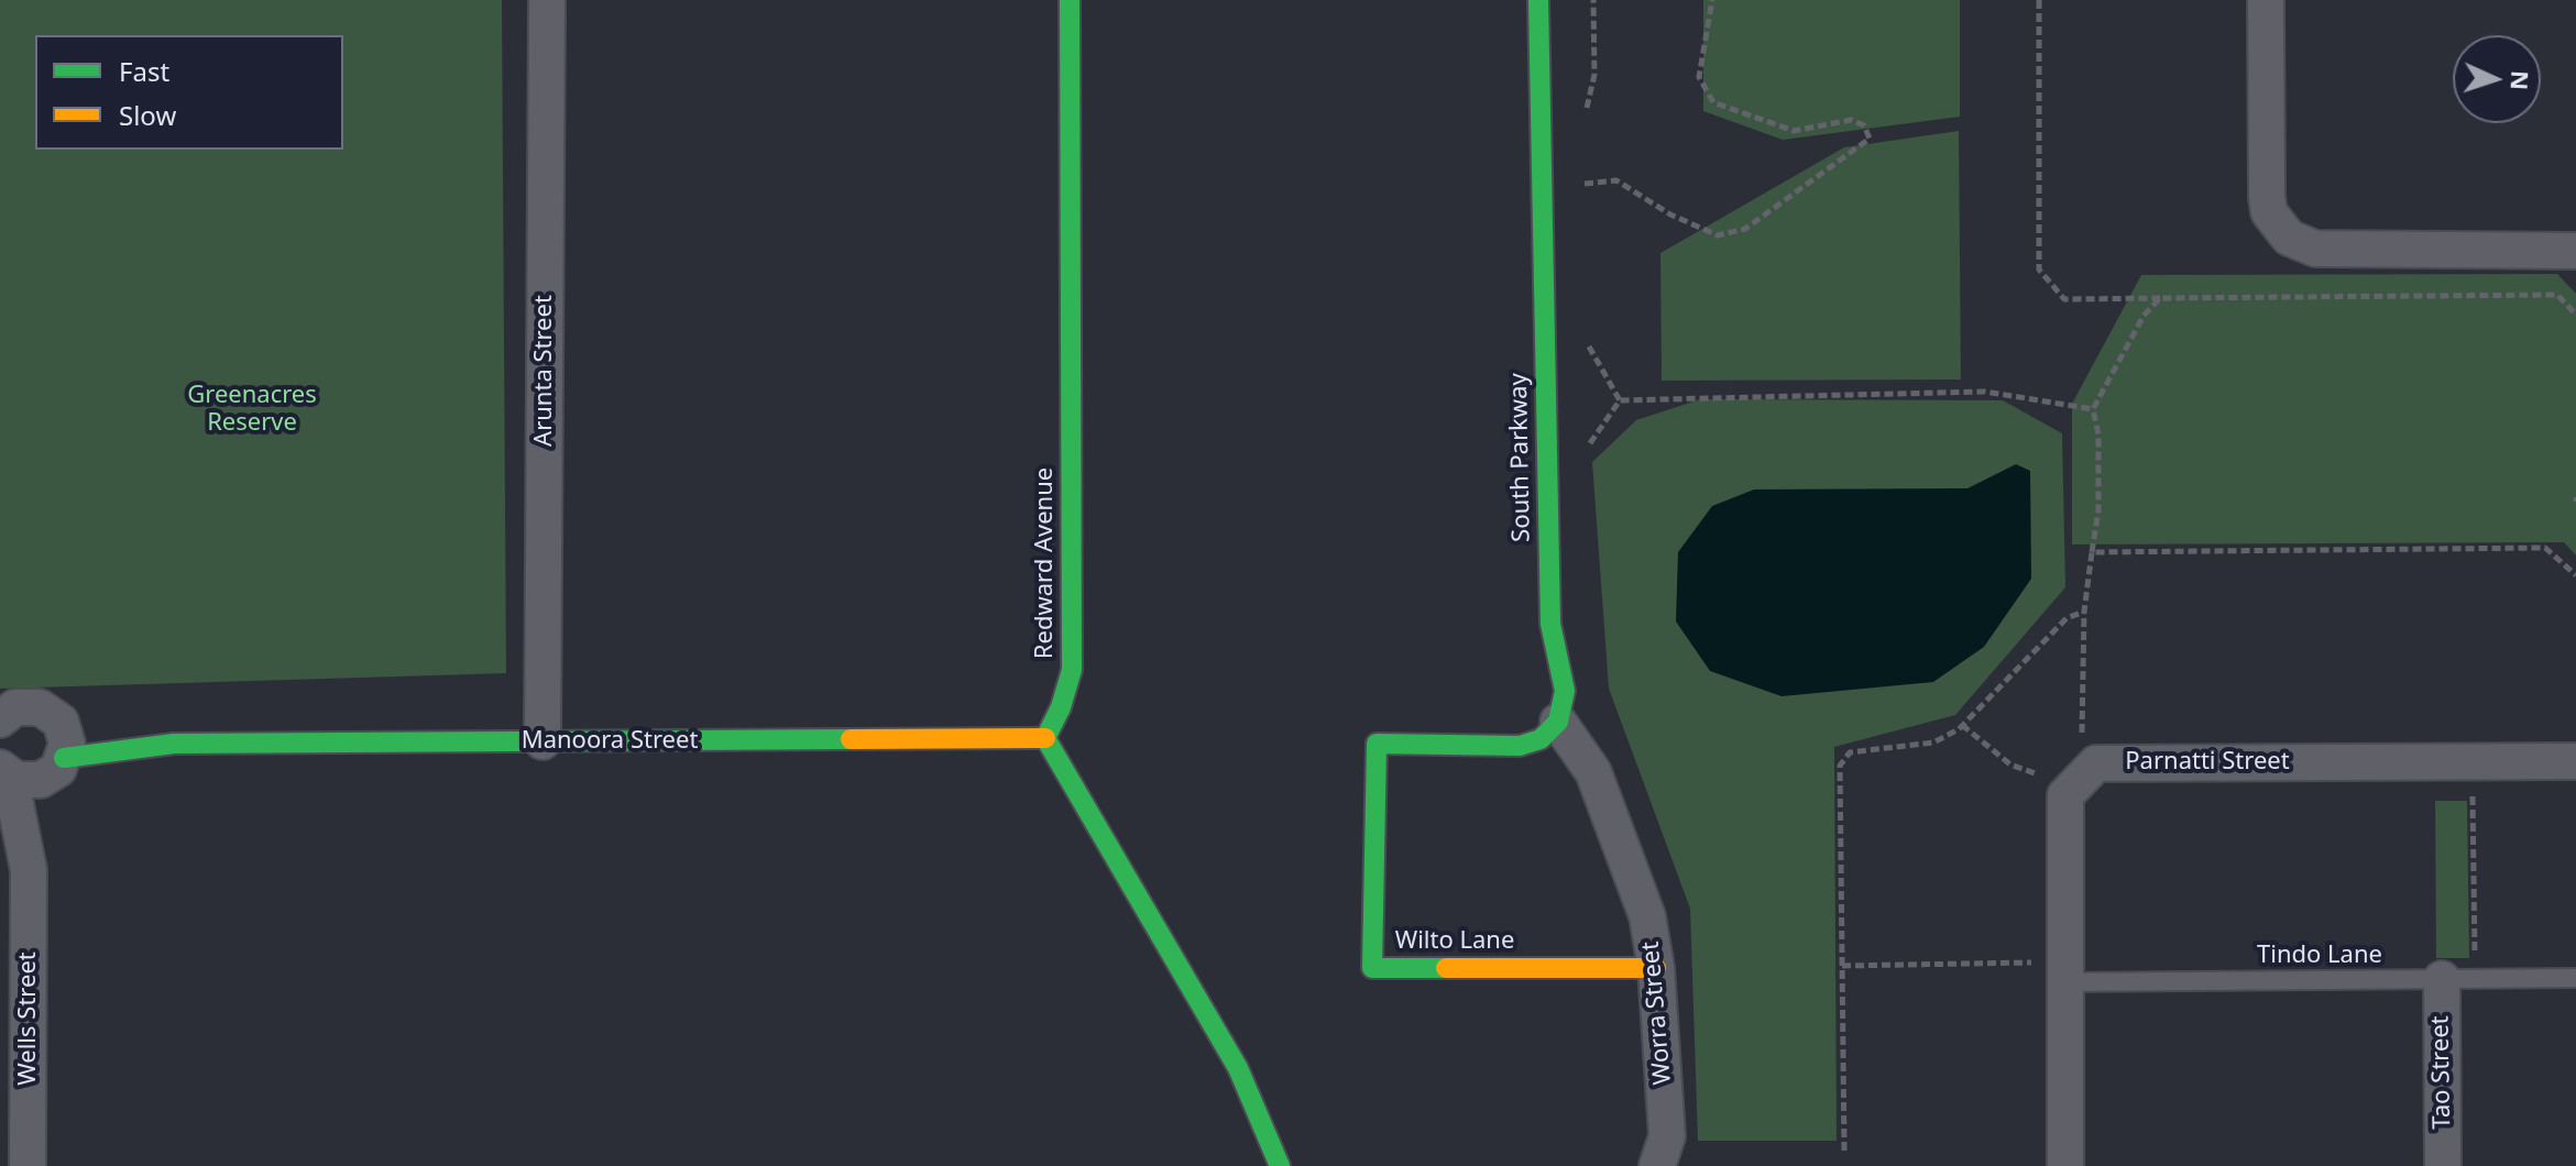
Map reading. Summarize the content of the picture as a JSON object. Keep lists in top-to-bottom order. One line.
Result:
{"streets":{"street":["Arunta Street","South Parkway","Redward Avenue","Manoora Street","Parnatti Street","Wilto Lane","Worra Street","Wells Street","Tao Street"],"lane":["Tindo Lane"]},"crossings":[["Arunta Street","Manoora Street"],["South Parkway","Wilto Lane"],["South Parkway","Worra Street"],["Redward Avenue","Manoora Street"],["Manoora Street","Wells Street"],["Parnatti Street","Tindo Lane"],["Wilto Lane","Worra Street"],["Tindo Lane","Tao Street"]],"parks":["Greenacres Reserve"],"legend":["Fast","Slow"],"north":"right"}
